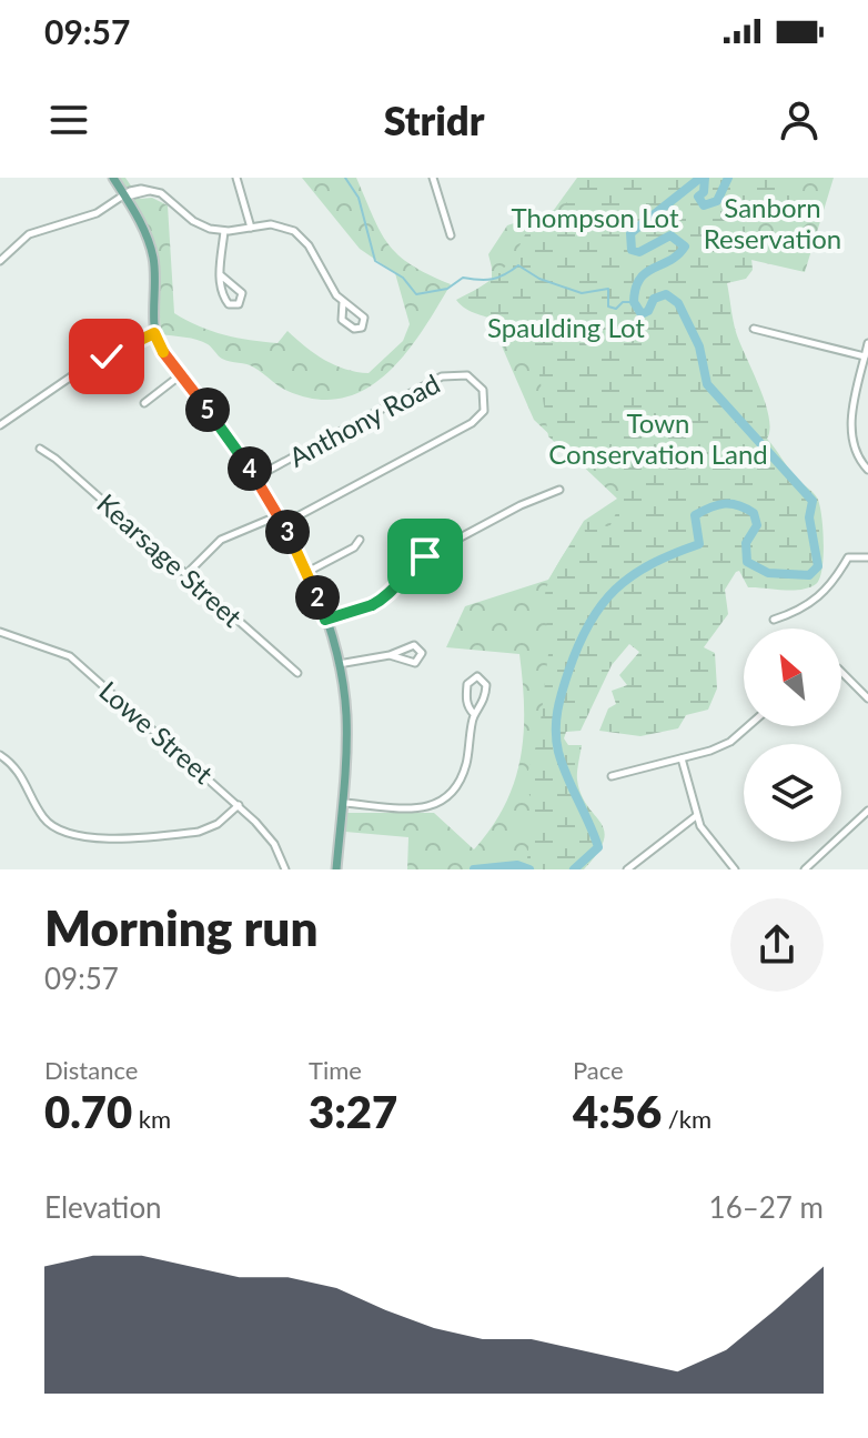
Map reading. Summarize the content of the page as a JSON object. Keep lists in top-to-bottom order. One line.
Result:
{"streets":{"street":["Anthony Road","Kearsage Street","Lowe Street"]},"parks":["Sanborn Reservation","Thompson Lot","Spaulding Lot","Town Conservation Land"],"north":"top left","page":{"status":"09:57","header":"Stridr","pins":["5","4","3","2"],"heading":["Morning run","09:57"],"stats":[["Distance","0.70 km"],["Time","3:27"],["Pace","4:56 /km"]],"chart":["Elevation","16–27 m"]}}
